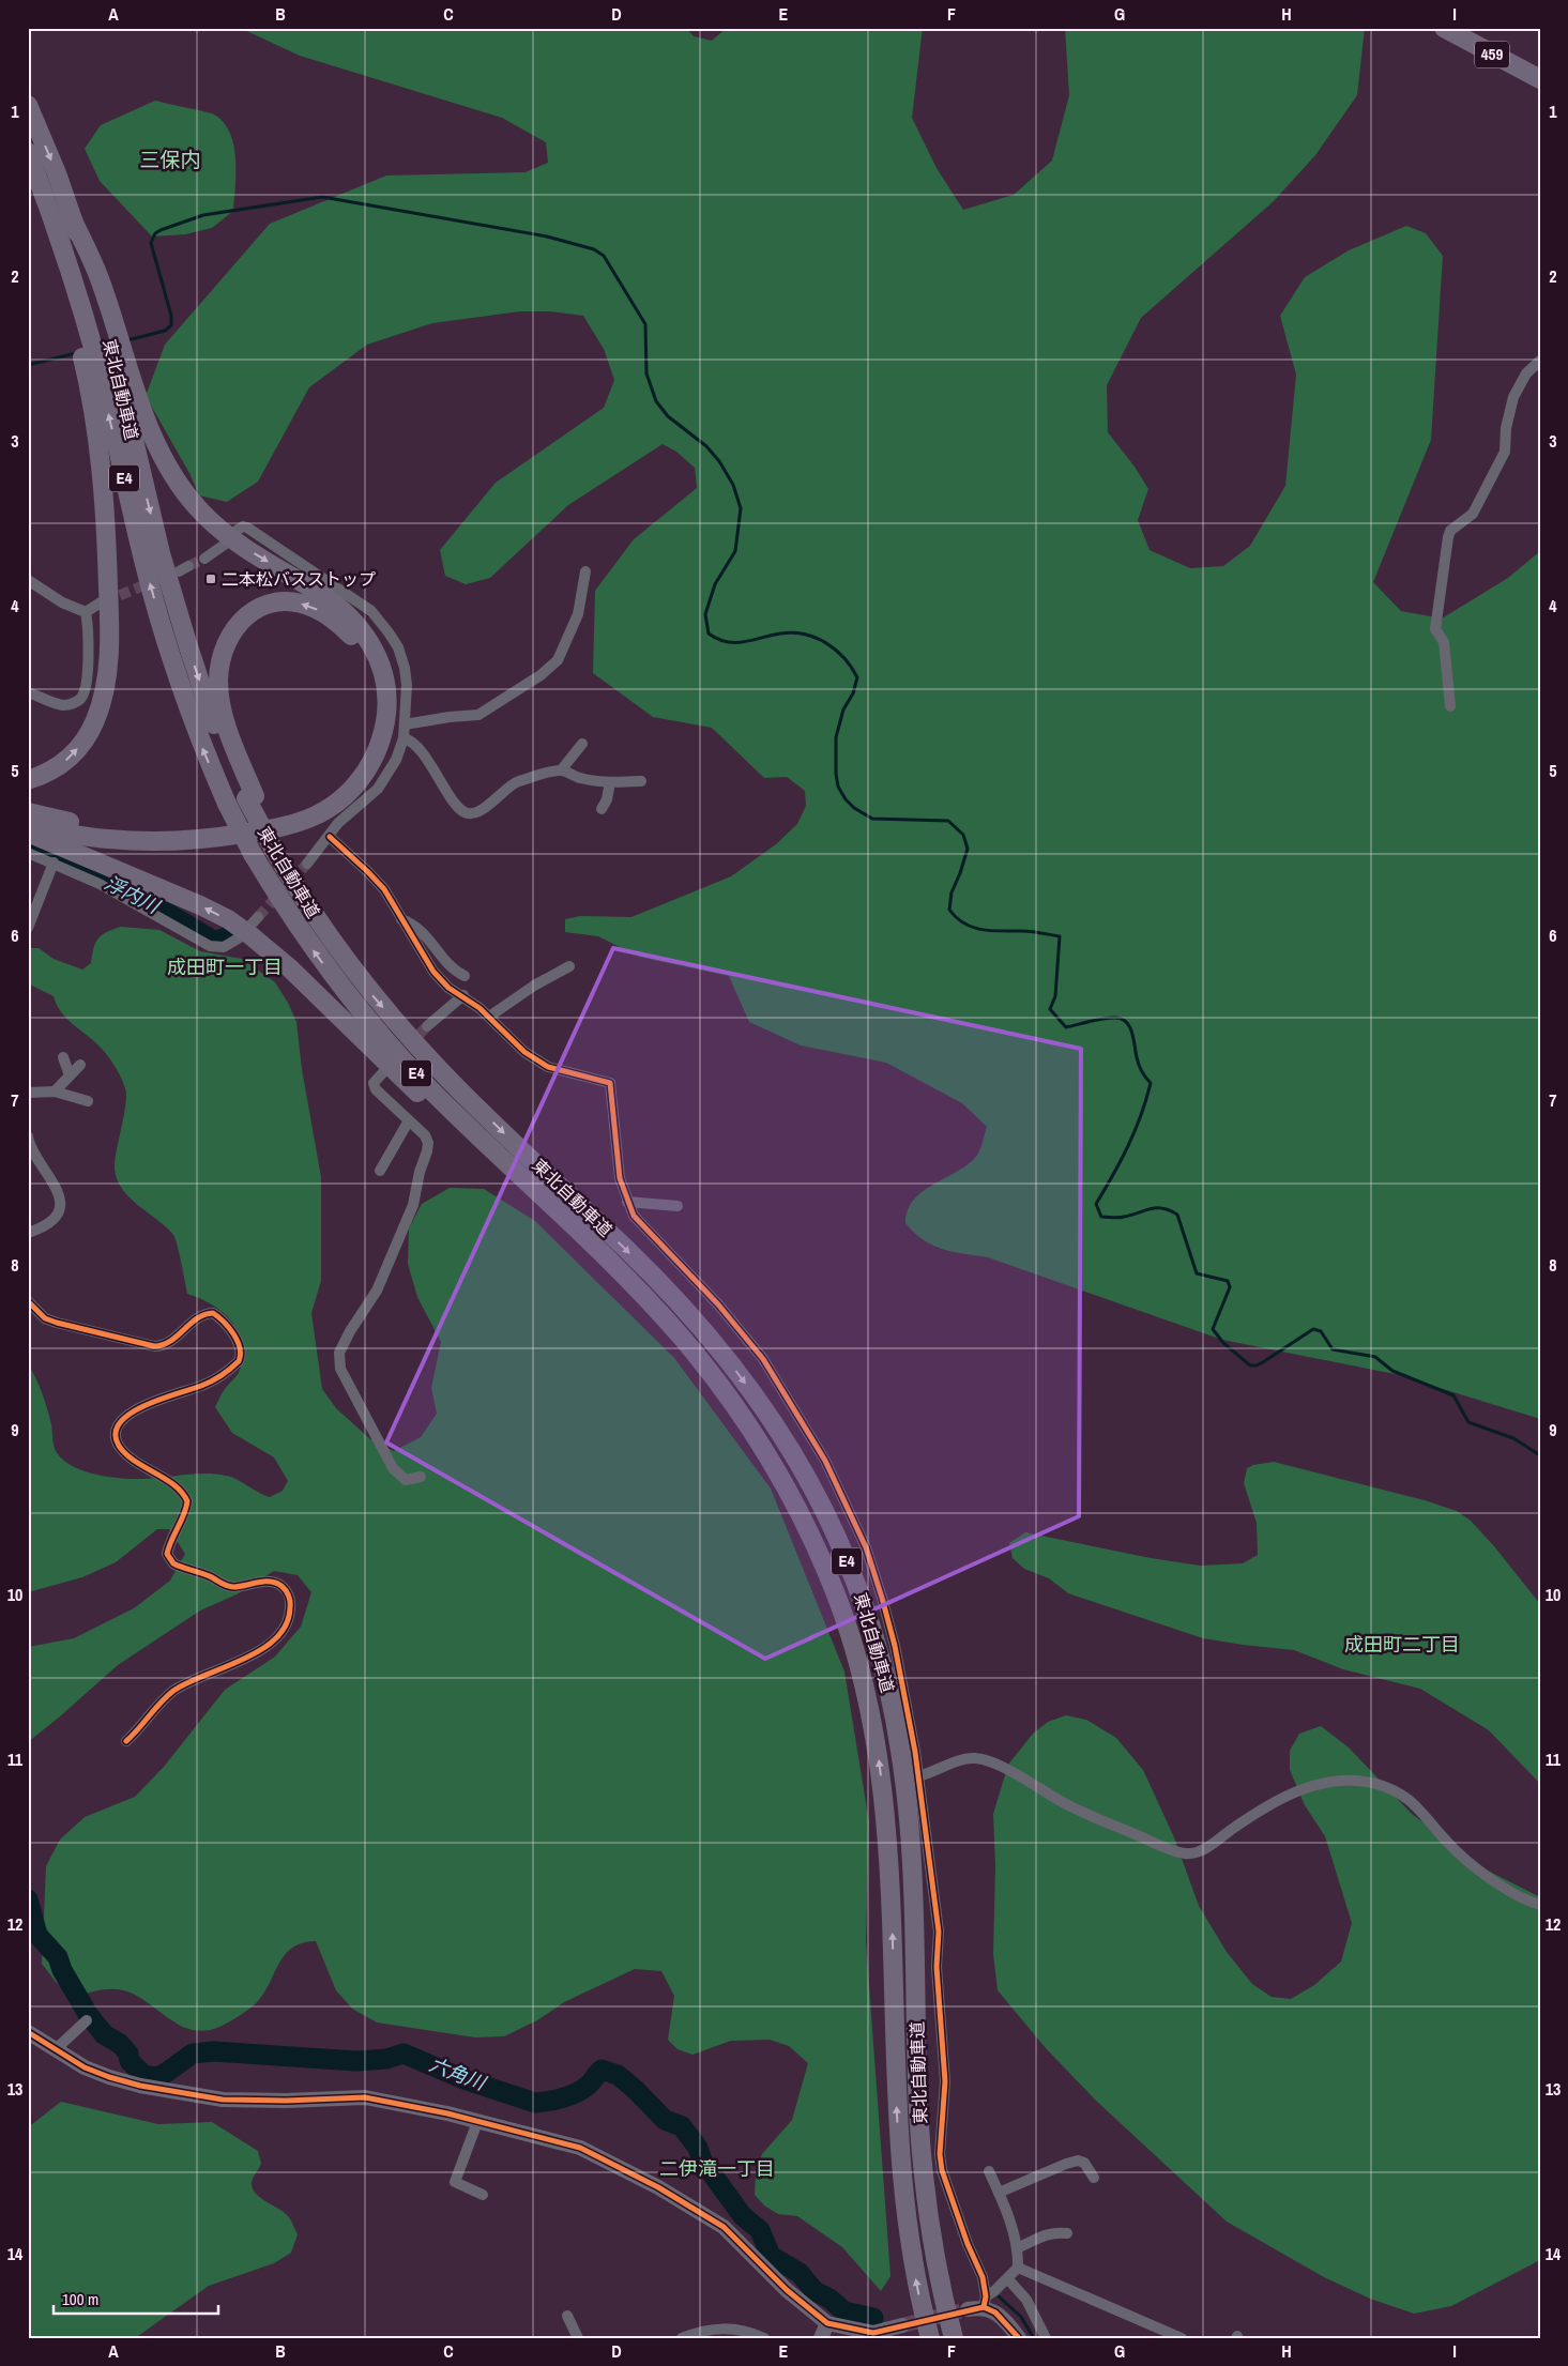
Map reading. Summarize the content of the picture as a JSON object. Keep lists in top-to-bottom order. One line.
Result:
{"streets":{"highway":["459","東北自動車道","E4"]},"districts":["三保内","成田町一丁目","成田町二丁目","二伊滝一丁目"],"water":["浮内川","六角川"],"places":{"transit":["二本松バスストップ"]},"scale_bar":"100 m","grid":{"columns":["A","B","C","D","E","F","G","H","I"],"rows":["1","2","3","4","5","6","7","8","9","10","11","12","13","14"]}}
